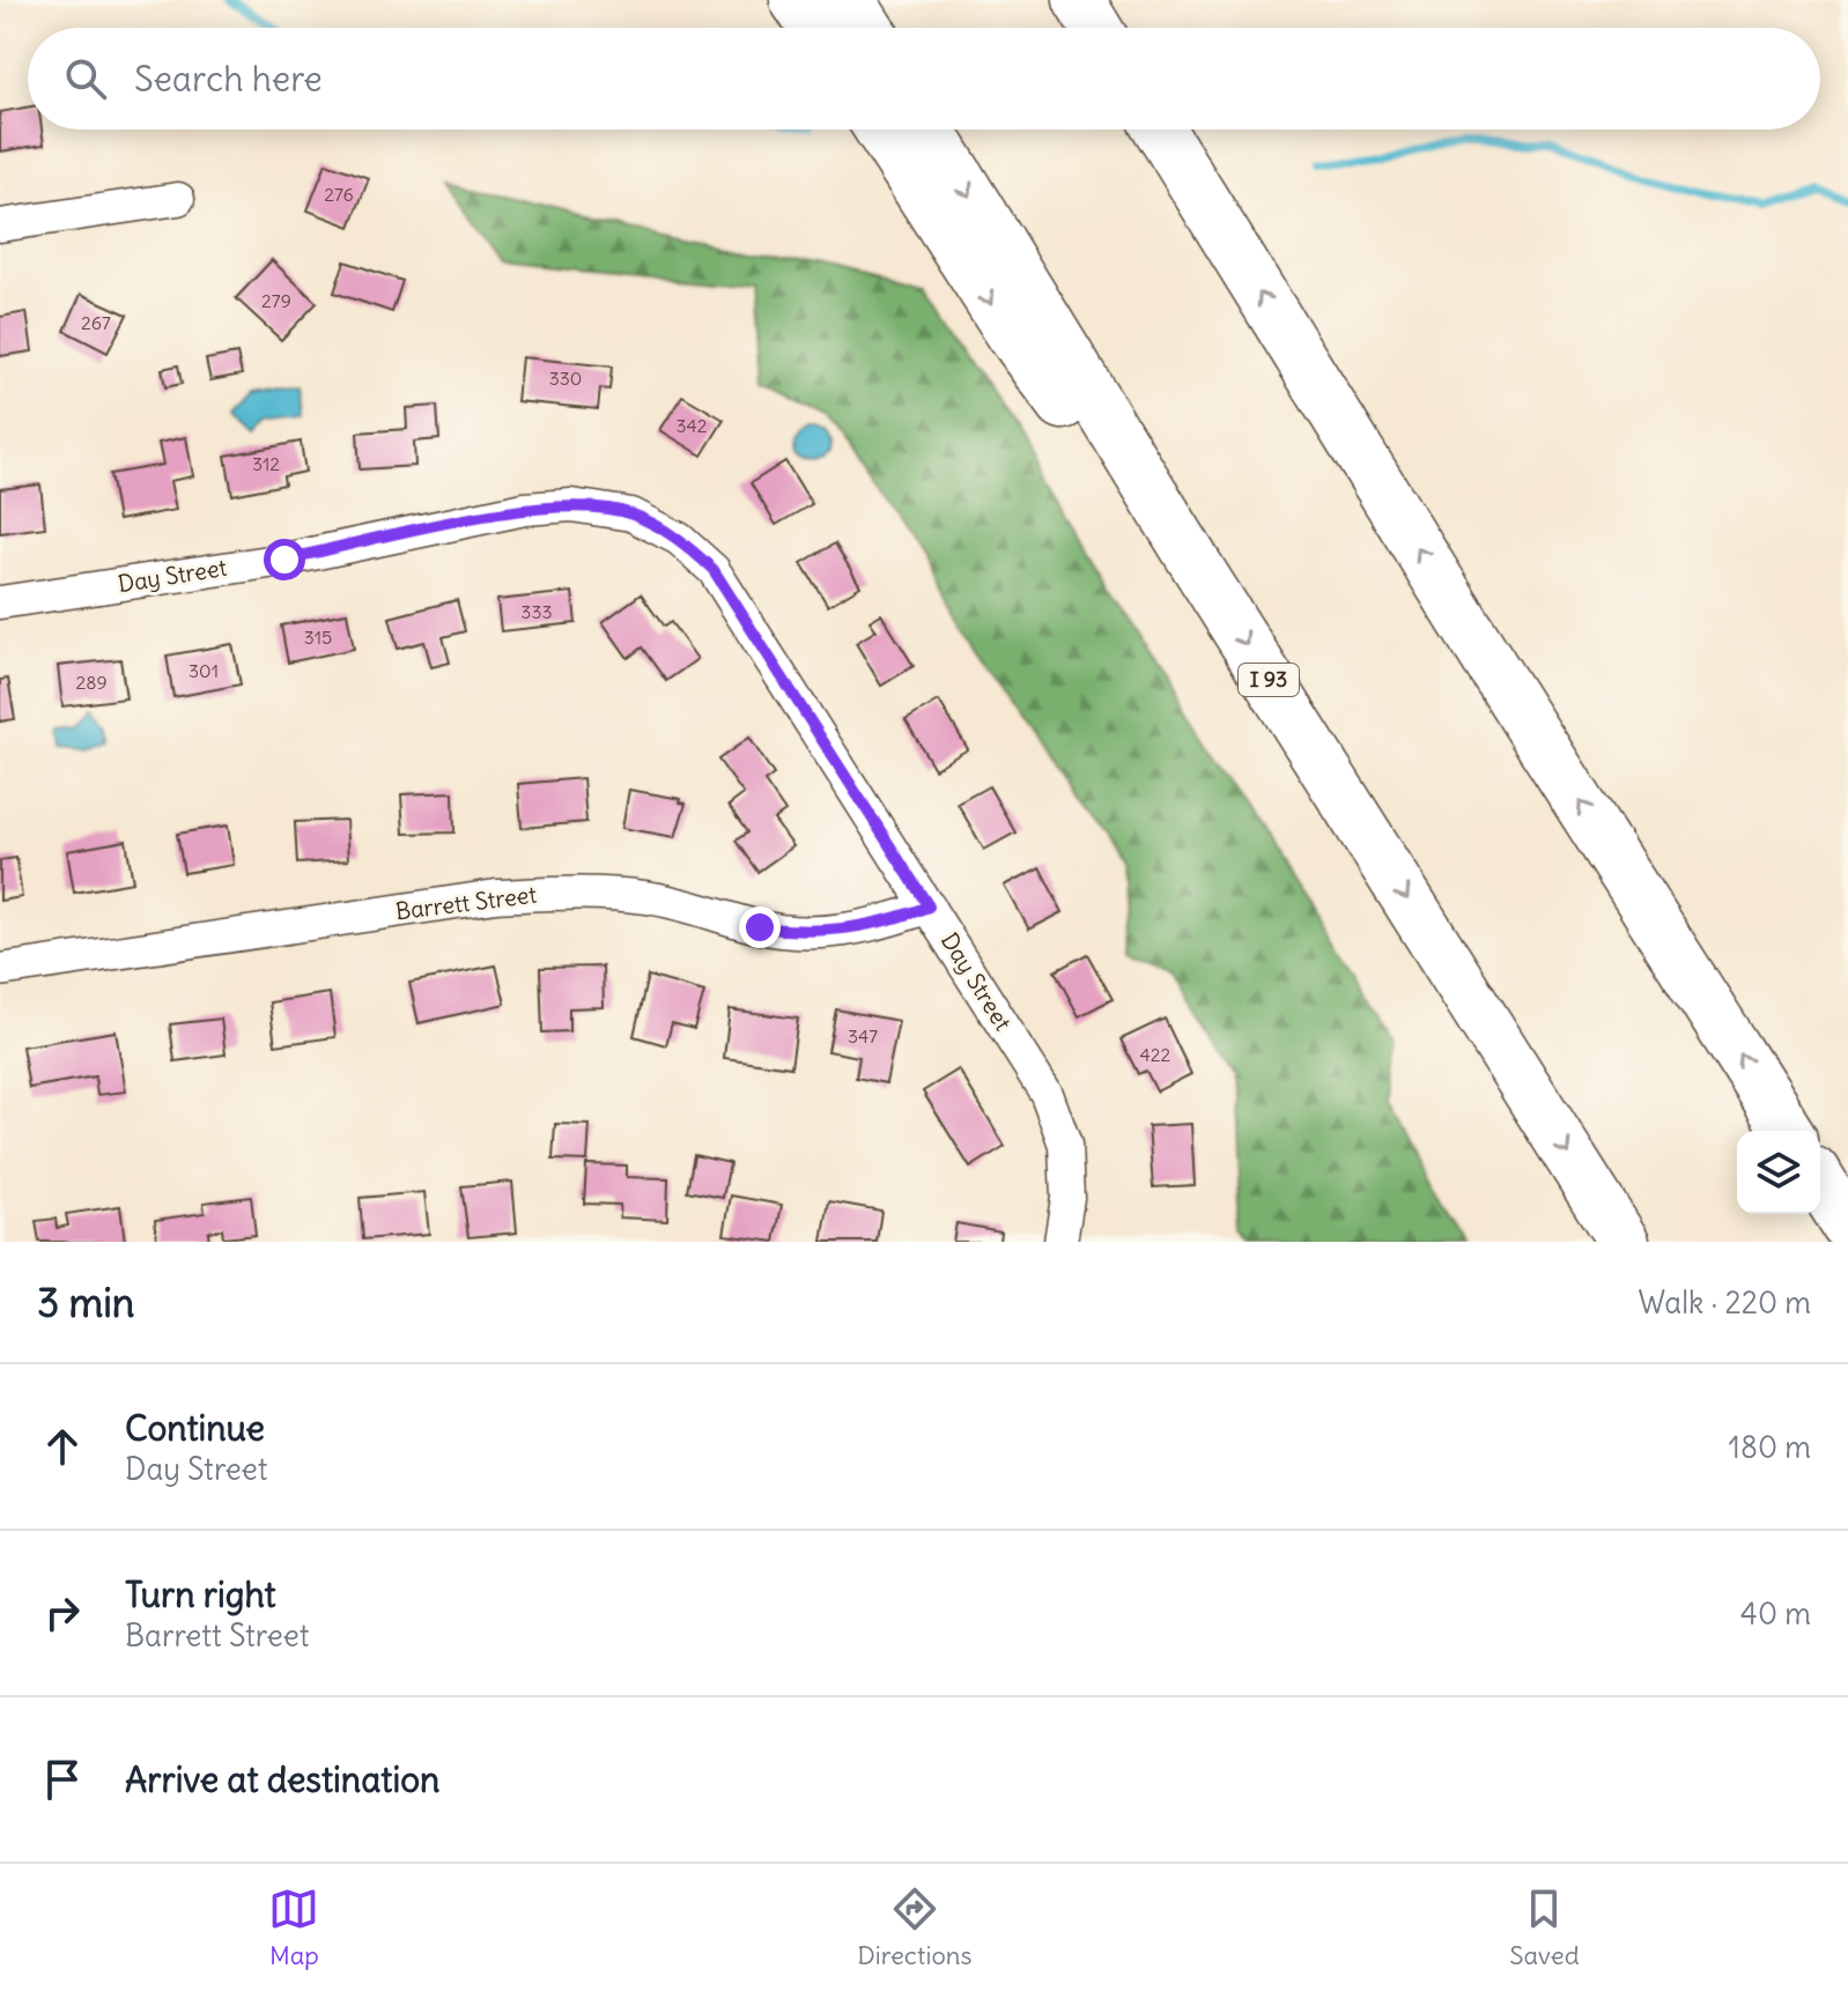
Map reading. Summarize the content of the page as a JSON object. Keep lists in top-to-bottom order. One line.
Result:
{"streets":{"highway":["I 93"],"street":["Day Street","Barrett Street"]},"crossings":[["Day Street","Barrett Street"]],"house_numbers":["276","279","267","330","342","312","333","315","301","289","347","422"],"page":{"search":"Search here","heading":["3 min","Walk · 220 m"],"list":[["Continue","Day Street","180 m"],["Turn right","Barrett Street","40 m"],"Arrive at destination"],"nav":["Map","Directions","Saved"]}}
